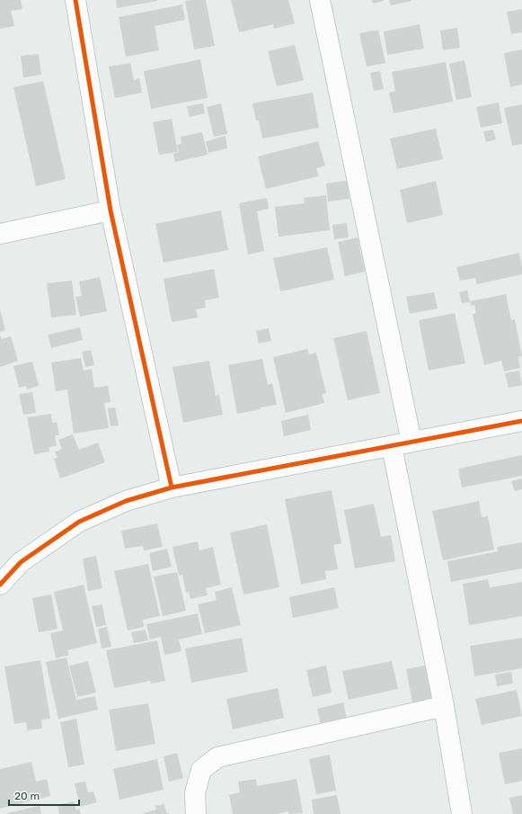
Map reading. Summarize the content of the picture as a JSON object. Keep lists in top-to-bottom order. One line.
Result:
{"scale_bar":"20 m"}
